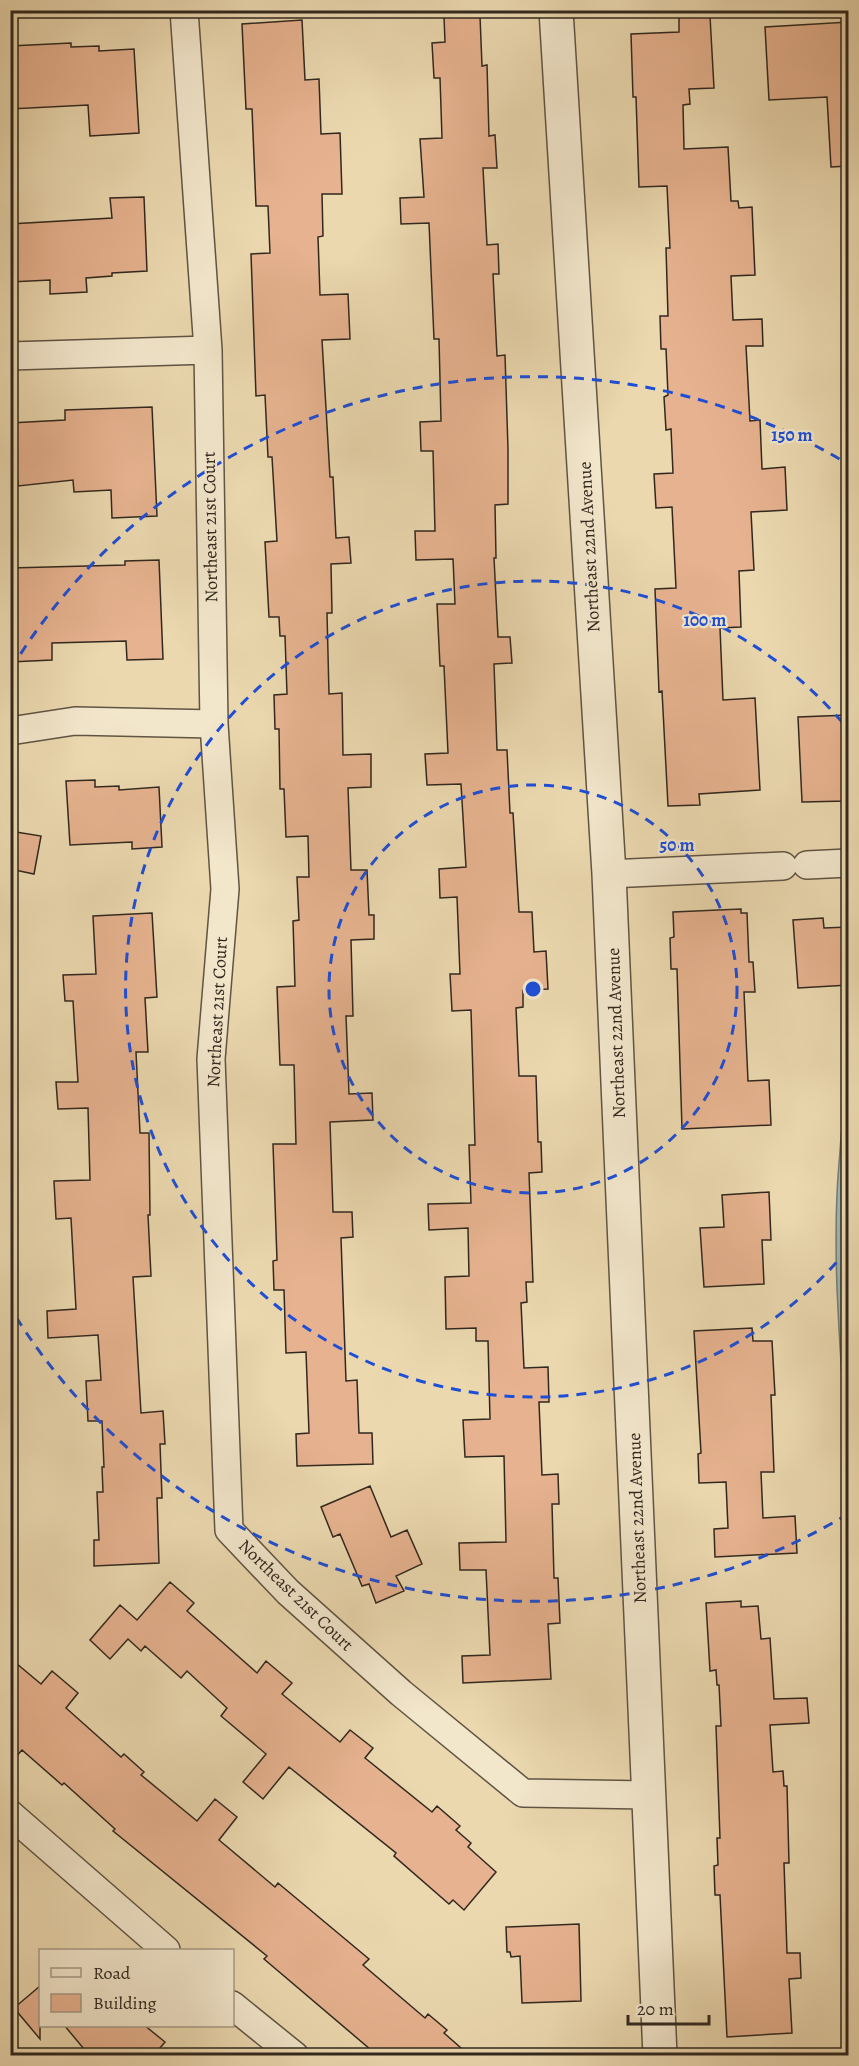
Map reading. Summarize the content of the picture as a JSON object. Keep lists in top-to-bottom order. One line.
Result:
{"streets":{"street":["Northeast 21st Court","Northeast 22nd Avenue"]},"crossings":[["Northeast 21st Court","Northeast 22nd Avenue"]],"legend":["Road","Building"],"scale_bar":"20 m","rings":["150 m","100 m","50 m"]}
